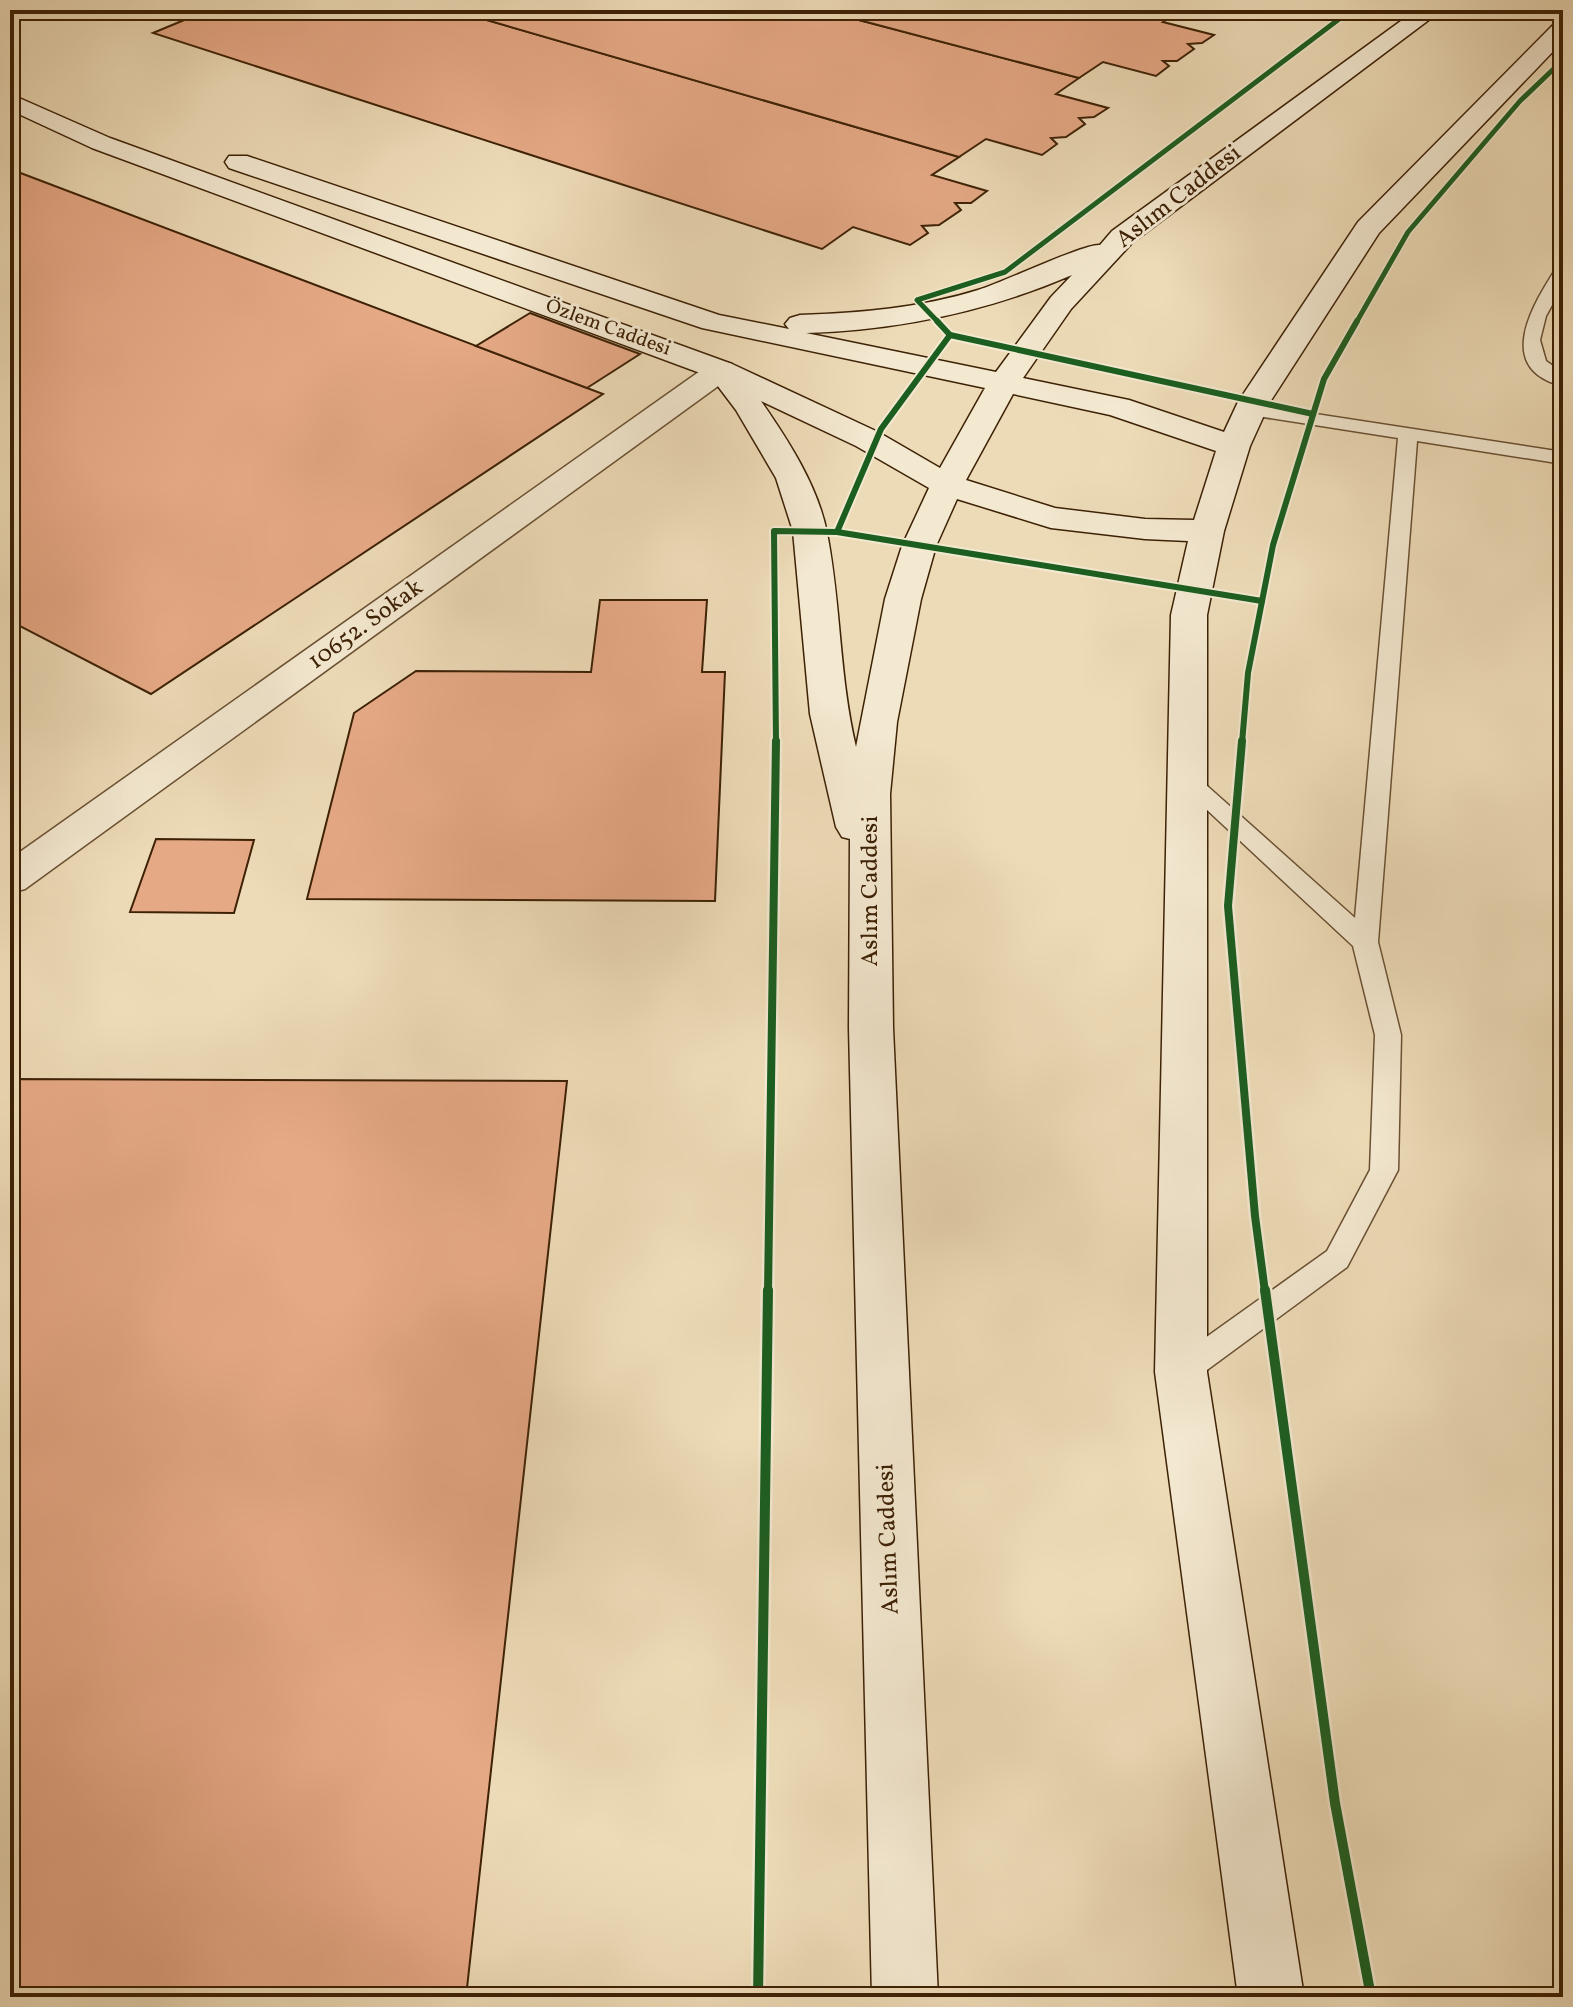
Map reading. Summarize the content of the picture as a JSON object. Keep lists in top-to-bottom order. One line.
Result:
{"streets":{"main road":["Aslım Caddesi","Özlem Caddesi","10652. Sokak"]},"crossings":[["Aslım Caddesi","Özlem Caddesi"],["Özlem Caddesi","10652. Sokak"]]}
